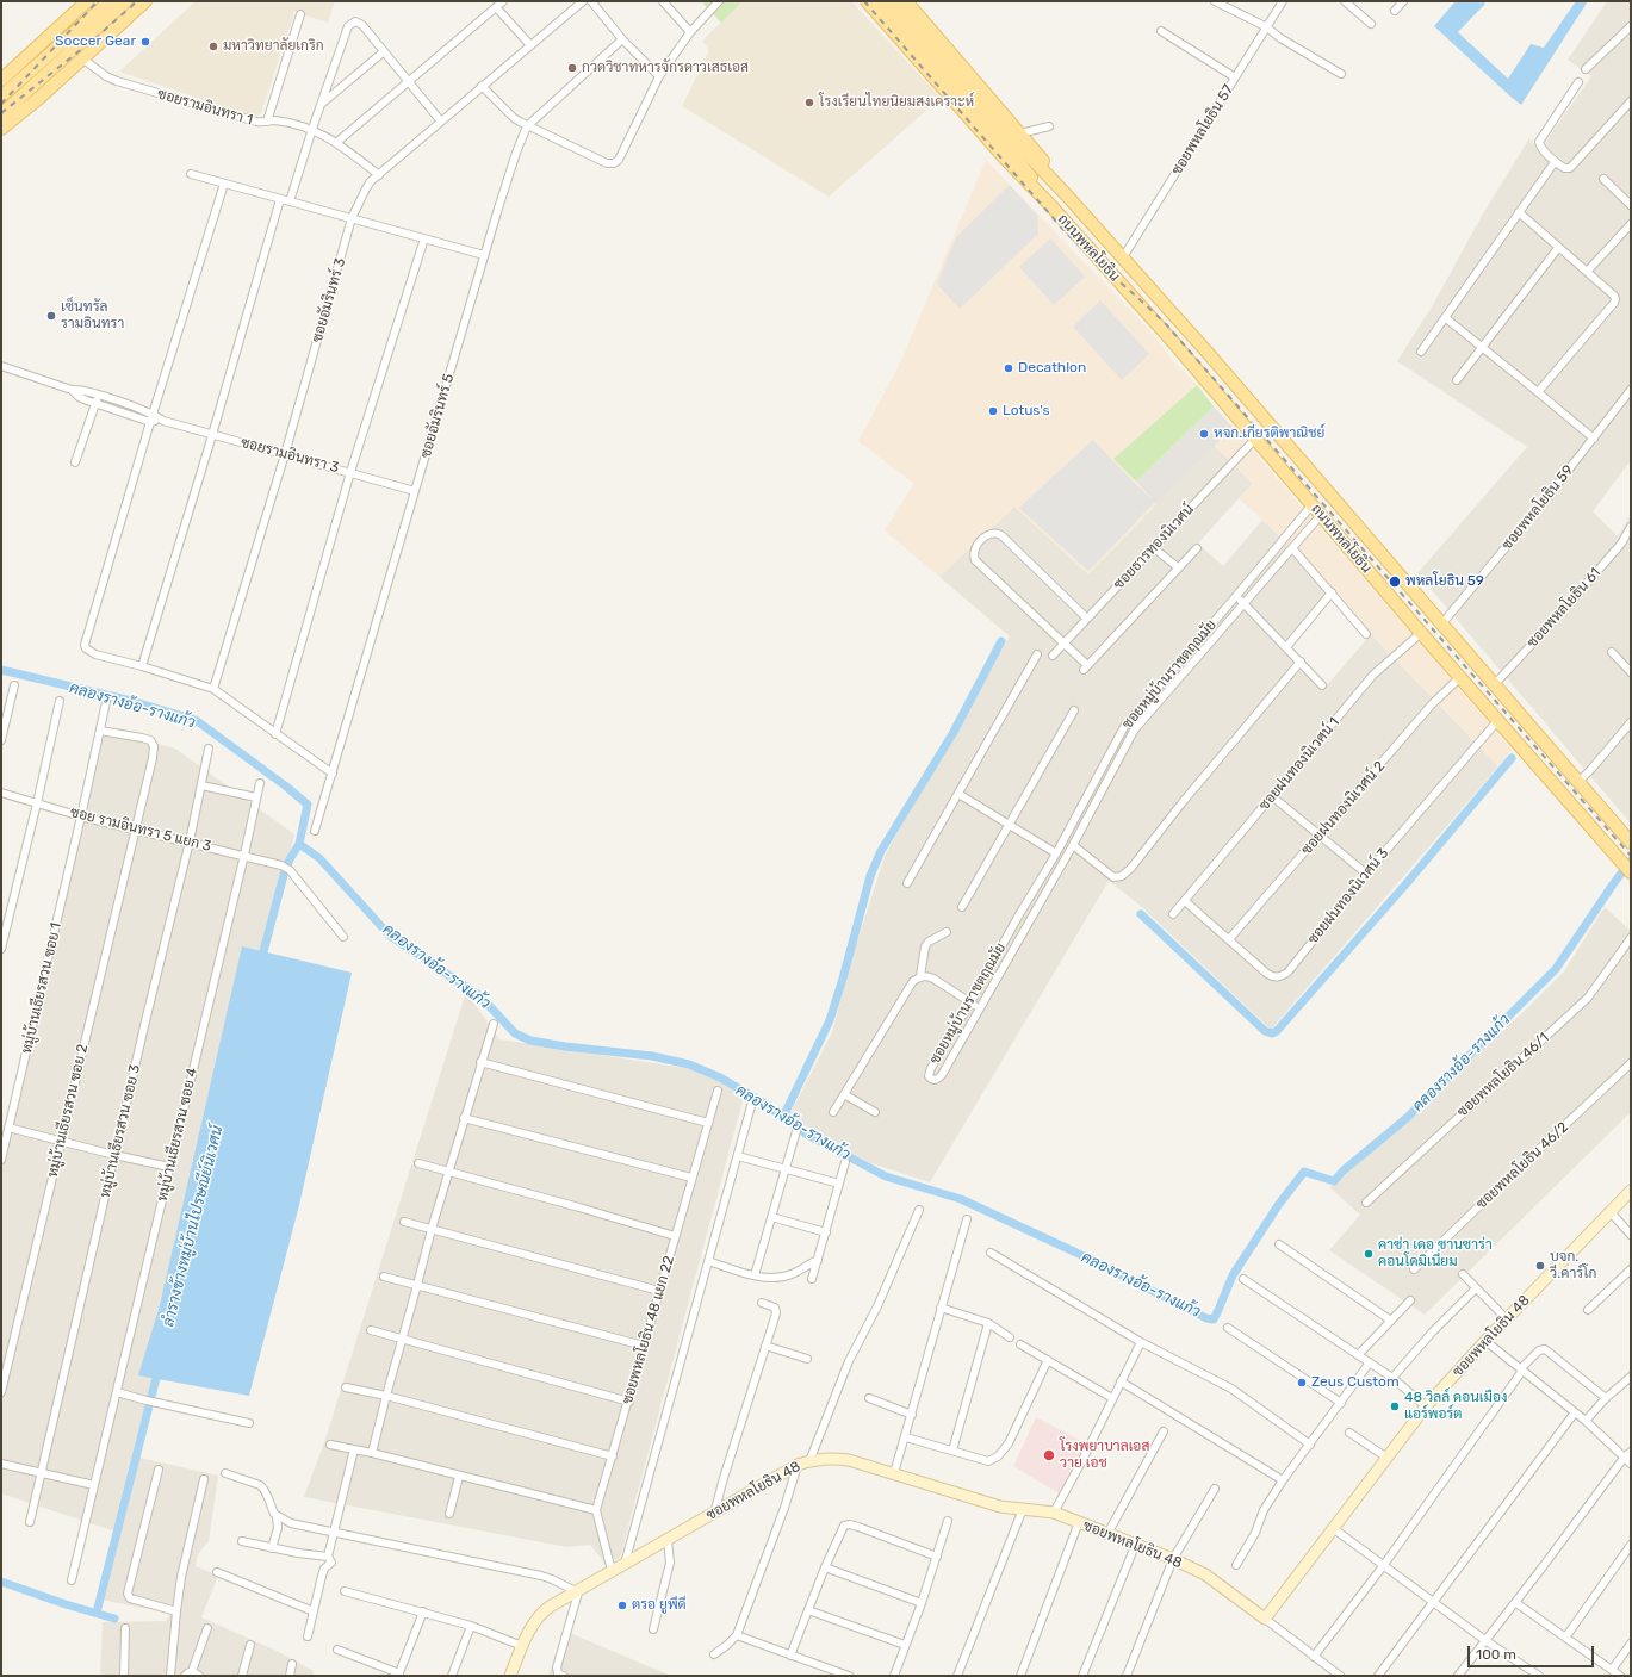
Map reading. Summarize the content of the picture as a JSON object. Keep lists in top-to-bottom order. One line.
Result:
{"streets":{"main road":["ถนนพหลโยธิน"],"street":["ซอยรามอินทรา 1","ซอยพหลโยธิน 57","ซอยอัมรินทร์ 3","ซอยอัมรินทร์ 5","ซอยรามอินทรา 3","ซอยพหลโยธิน 59","ซอยธารทองนิเวศน์","ซอยพหลโยธิน 61","ซอยหมู่บ้านราชตฤณมัย","ซอยฝนทองนิเวศน์ 1","ซอยฝนทองนิเวศน์ 2","ซอย รามอินทรา 5 แยก 3","ซอยฝนทองนิเวศน์ 3","หมู่บ้านเธียรสวน ซอย 1","ซอยพหลโยธิน 46/1","หมู่บ้านเธียรสวน ซอย 2","หมู่บ้านเธียรสวน ซอย 3","หมู่บ้านเธียรสวน ซอย 4","ซอยพหลโยธิน 46/2","ซอยพหลโยธิน 48 แยก 22","ซอยพหลโยธิน 48"]},"crossings":[["ซอยรามอินทรา 1","ซอยอัมรินทร์ 3"],["ซอยพหลโยธิน 57","ถนนพหลโยธิน"],["ถนนพหลโยธิน","ซอยพหลโยธิน 59"],["ถนนพหลโยธิน","ซอยธารทองนิเวศน์"],["ถนนพหลโยธิน","ซอยพหลโยธิน 61"],["ถนนพหลโยธิน","ซอยหมู่บ้านราชตฤณมัย"],["ถนนพหลโยธิน","ซอยฝนทองนิเวศน์ 1"],["ถนนพหลโยธิน","ซอยฝนทองนิเวศน์ 2"],["ถนนพหลโยธิน","ซอยฝนทองนิเวศน์ 3"],["ซอยอัมรินทร์ 3","ซอยรามอินทรา 3"],["ซอยอัมรินทร์ 5","ซอยรามอินทรา 3"],["ซอยฝนทองนิเวศน์ 1","ซอยฝนทองนิเวศน์ 3"],["ซอยฝนทองนิเวศน์ 2","ซอยฝนทองนิเวศน์ 3"],["ซอย รามอินทรา 5 แยก 3","หมู่บ้านเธียรสวน ซอย 1"],["ซอย รามอินทรา 5 แยก 3","หมู่บ้านเธียรสวน ซอย 2"],["ซอย รามอินทรา 5 แยก 3","หมู่บ้านเธียรสวน ซอย 3"],["ซอย รามอินทรา 5 แยก 3","หมู่บ้านเธียรสวน ซอย 4"],["หมู่บ้านเธียรสวน ซอย 1","หมู่บ้านเธียรสวน ซอย 2"]],"water":["คลองรางอ้อ-รางแก้ว","ลำรางข้างหมู่บ้านไปรษณีย์นิเวศน์"],"places":["Soccer Gear","มหาวิทยาลัยเกริก","กวดวิชาทหารจักรดาวเสธเอส","โรงเรียนไทยนิยมสงเคราะห์","เซ็นทรัล รามอินทรา","Decathlon","Lotus's","หจก.เกียรติพาณิชย์","พหลโยธิน 59","คาซ่า เดอ ซานซาร่า คอนโดมิเนี่ยม","บจก. วี.คาร์โก","Zeus Custom","48 วิลล์ ดอนเมือง แอร์พอร์ต","โรงพยาบาลเอส วาย เอช","ตรอ ยูพีดี"],"scale_bar":"100 m"}
